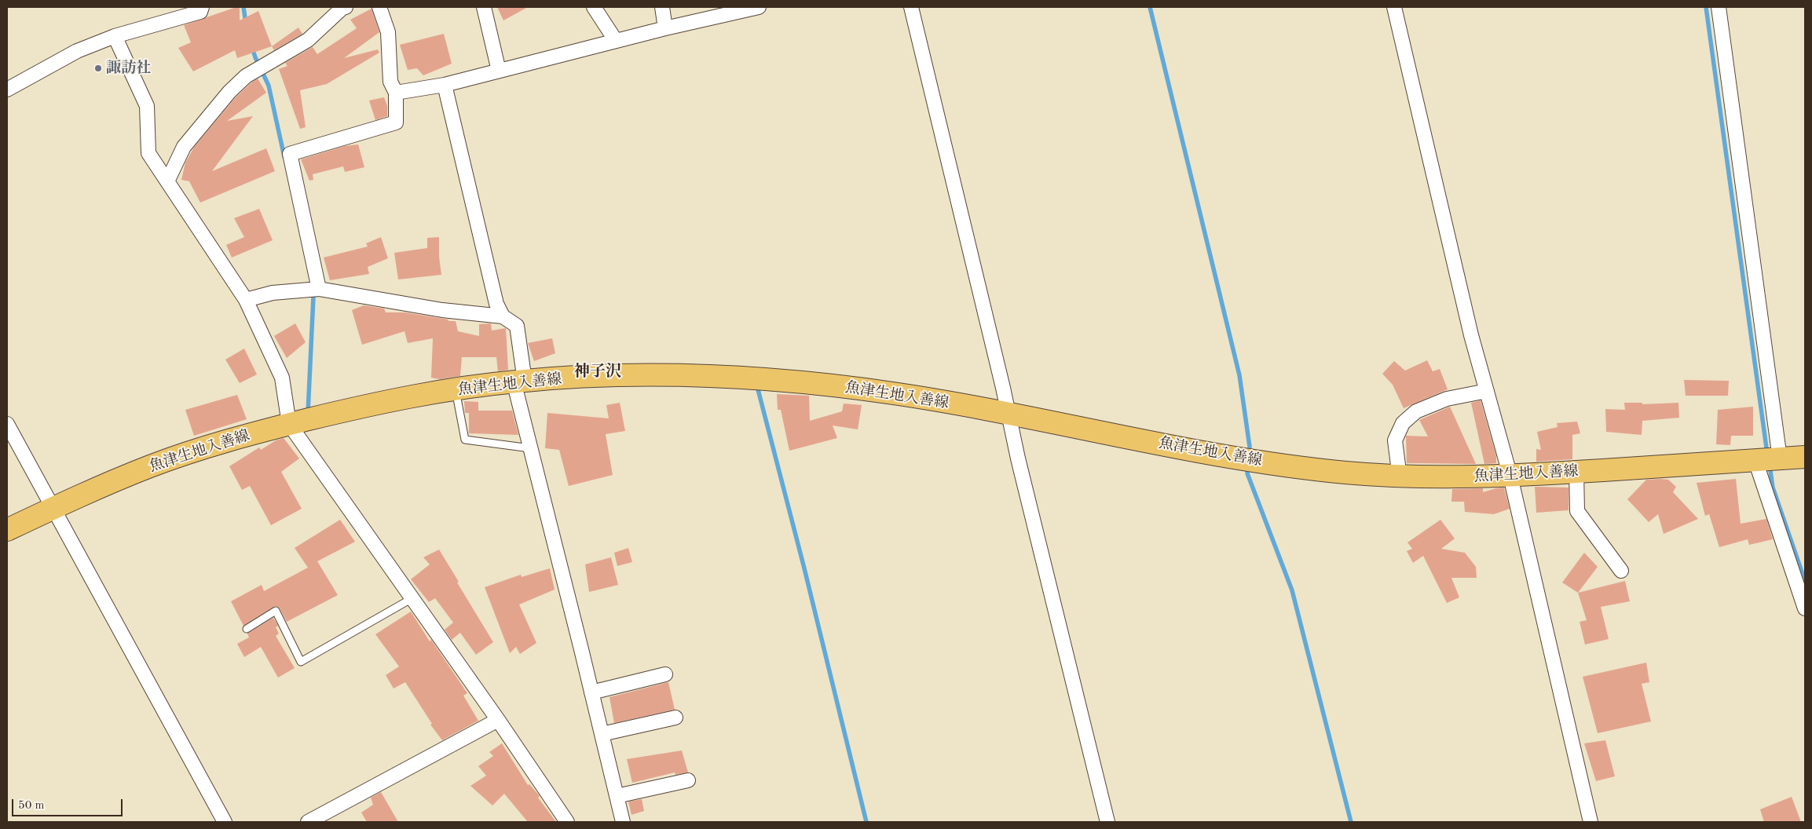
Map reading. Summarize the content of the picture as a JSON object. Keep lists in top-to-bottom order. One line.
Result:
{"streets":{"main road":["魚津生地入善線"]},"districts":["神子沢"],"places":["諏訪社"],"scale_bar":"50 m"}
